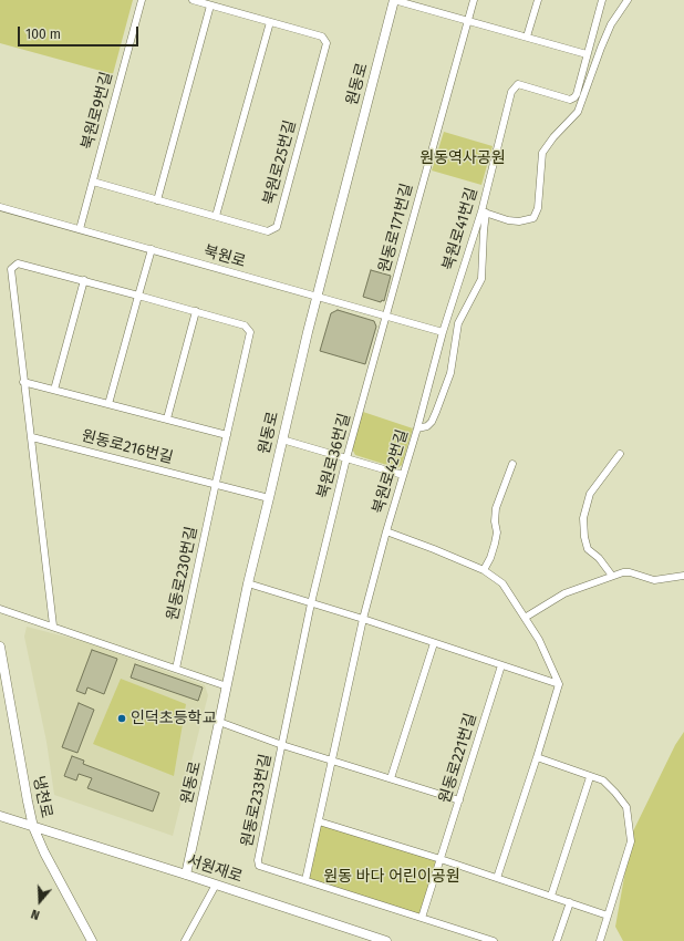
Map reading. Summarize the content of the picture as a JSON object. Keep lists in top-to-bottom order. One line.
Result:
{"streets":{"street":["원동로","북원로9번길","북원로25번길","원동로171번길","북원로41번길","북원로","원동로216번길","북원로36번길","북원로42번길","원동로230번길","원동로221번길","냉천로","원동로233번길","서원재로"]},"crossings":[["원동로","북원로"],["원동로","원동로216번길"],["원동로","원동로233번길"],["원동로","서원재로"],["북원로9번길","북원로25번길"],["북원로9번길","북원로"],["원동로171번길","북원로"],["원동로171번길","북원로36번길"],["북원로41번길","북원로"],["북원로41번길","북원로42번길"],["북원로","북원로36번길"],["북원로","북원로42번길"],["원동로216번길","원동로230번길"],["원동로221번길","원동로233번길"],["냉천로","서원재로"]],"parks":["원동역사공원","원동 바다 어린이공원"],"places":["인덕초등학교"],"scale_bar":"100 m","north":"bottom"}
